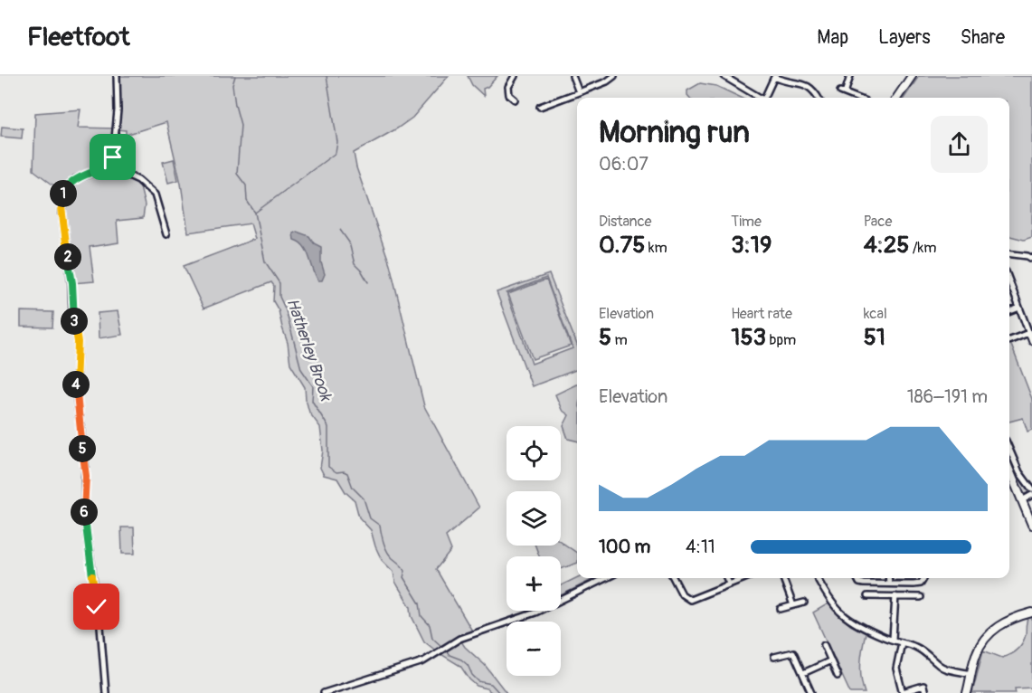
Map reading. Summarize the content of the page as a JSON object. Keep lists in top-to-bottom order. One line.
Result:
{"water":["Hatherley Brook"],"page":{"header":"Fleetfoot","nav":["Map","Layers","Share"],"heading":["Morning run","06:07"],"pins":["1","2","3","4","5","6"],"stats":[["Distance","0.75 km"],["Time","3:19"],["Pace","4:25 /km"],["Elevation","5 m"],["Heart rate","153 bpm"],["kcal","51"]],"chart":["Elevation","186–191 m"],"map_buttons":["+","−"],"list":[{"name":"100 m","note":"4:11"}]}}
